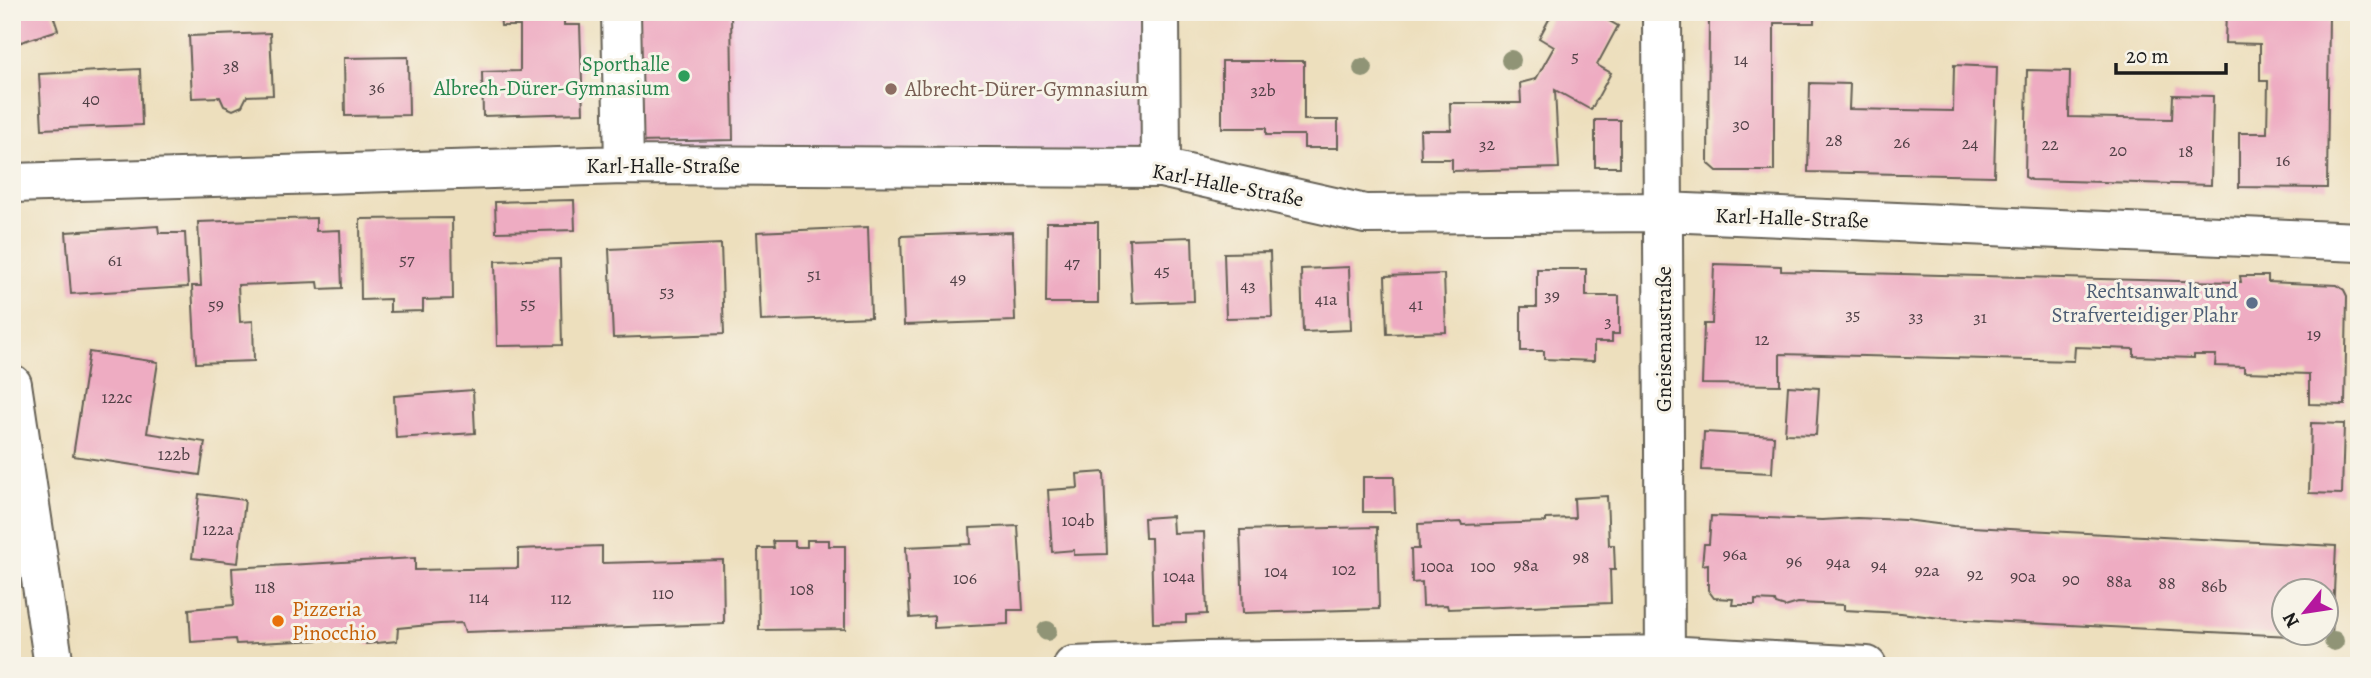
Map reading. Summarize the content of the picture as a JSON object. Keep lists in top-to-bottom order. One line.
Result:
{"streets":{"street":["Karl-Halle-Straße","Gneisenaustraße"]},"crossings":[["Karl-Halle-Straße","Gneisenaustraße"]],"places":["Sporthalle Albrech-Dürer-Gymnasium","Albrecht-Dürer-Gymnasium","Rechtsanwalt und Strafverteidiger Plahr","Pizzeria Pinocchio"],"house_numbers":["5","14","38","36","32b","40","30","28","26","24","32","22","20","18","16","57","61","47","45","51","49","43","53","39","41a","55","59","41","35","33","31","3","19","12","122c","122b","104b","122a","96a","98","96","94a","98a","94","100a","100","102","92a","104","92","104a","90a","106","90","88a","88","86b","118","108","110","114","112"],"scale_bar":"20 m","north":"bottom left"}
